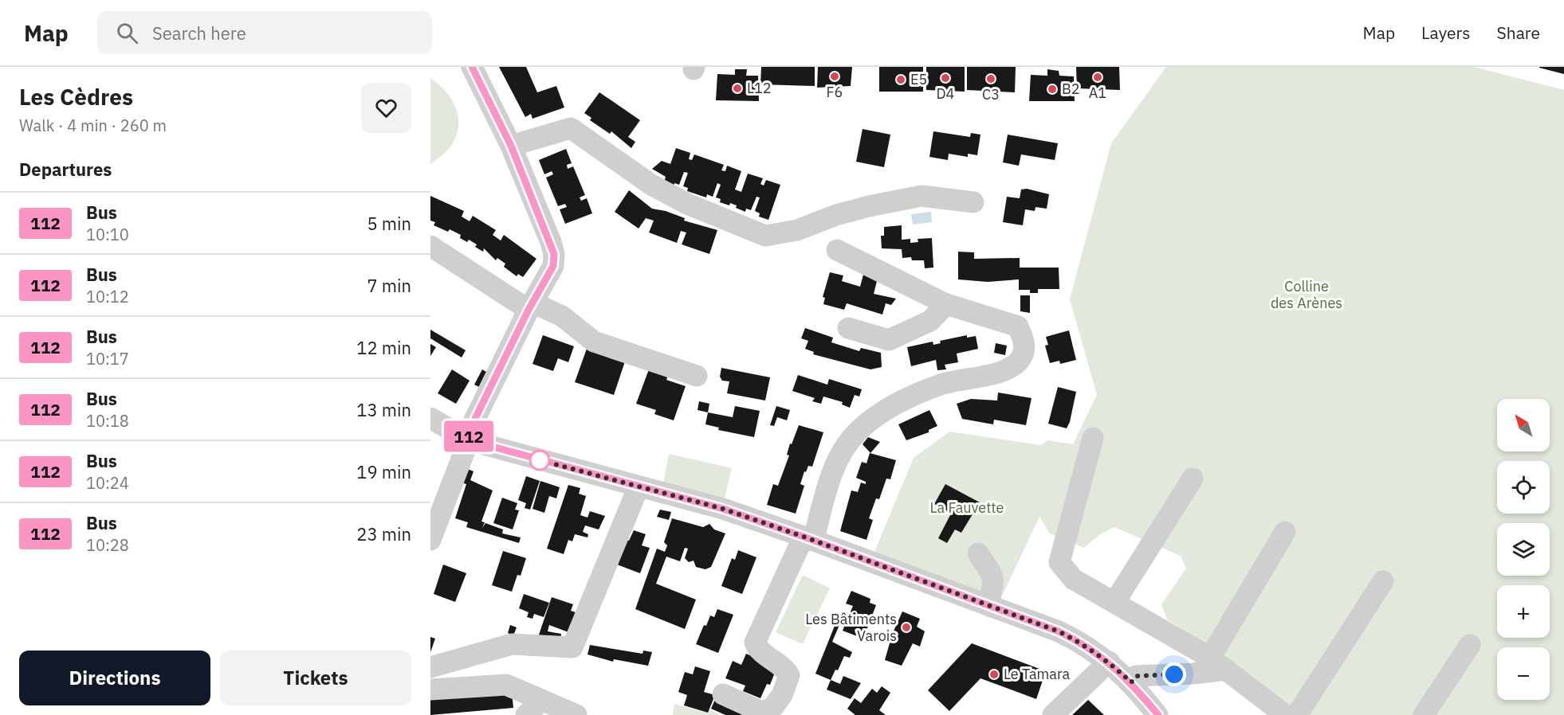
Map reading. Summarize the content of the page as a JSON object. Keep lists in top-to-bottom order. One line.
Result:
{"parks":["Colline des Arènes","La Fauvette"],"places":["F6","A1","D4","C3","E5","L12","B2","Les Bâtiments Varois","Le Tamara"],"lines":["bus line 112"],"north":"top left","page":{"header":"Map","search":"Search here","nav":["Map","Layers","Share"],"heading":[["Les Cèdres","Walk · 4 min · 260 m"],"Departures"],"on_map":"112","list":[{"mark":"112","name":"Bus","note":"10:10","value":"5 min"},{"mark":"112","name":"Bus","note":"10:12","value":"7 min"},{"mark":"112","name":"Bus","note":"10:17","value":"12 min"},{"mark":"112","name":"Bus","note":"10:18","value":"13 min"},{"mark":"112","name":"Bus","note":"10:24","value":"19 min"},{"mark":"112","name":"Bus","note":"10:28","value":"23 min"}],"map_buttons":["+","−"],"buttons":["Directions","Tickets"]}}
